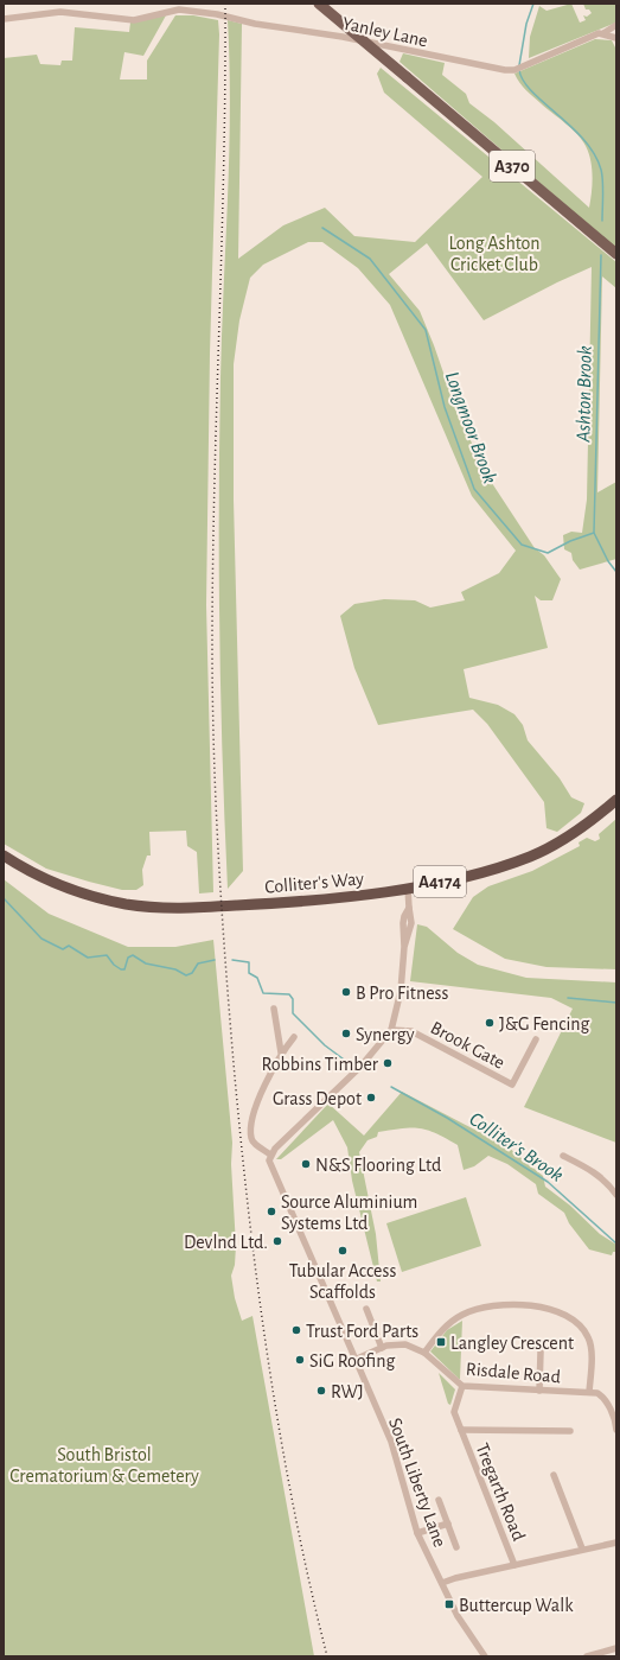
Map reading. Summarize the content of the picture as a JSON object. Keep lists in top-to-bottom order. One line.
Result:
{"streets":{"highway":["Colliter's Way","A4174"],"main road":["A370"],"street":["Yanley Lane","Brook Gate","Risdale Road","South Liberty Lane","Tregarth Road"]},"crossings":[["Risdale Road","South Liberty Lane"],["Risdale Road","Tregarth Road"]],"water":["Ashton Brook","Longmoor Brook","Colliter's Brook"],"parks":["Long Ashton Cricket Club","South Bristol Crematorium & Cemetery"],"places":{"other":["B Pro Fitness","J&G Fencing","Synergy","Robbins Timber","Grass Depot","N&S Flooring Ltd","Source Aluminium Systems Ltd","Devlnd Ltd.","Tubular Access Scaffolds","Trust Ford Parts","SiG Roofing","RWJ"],"transit":["Langley Crescent","Buttercup Walk"]}}
